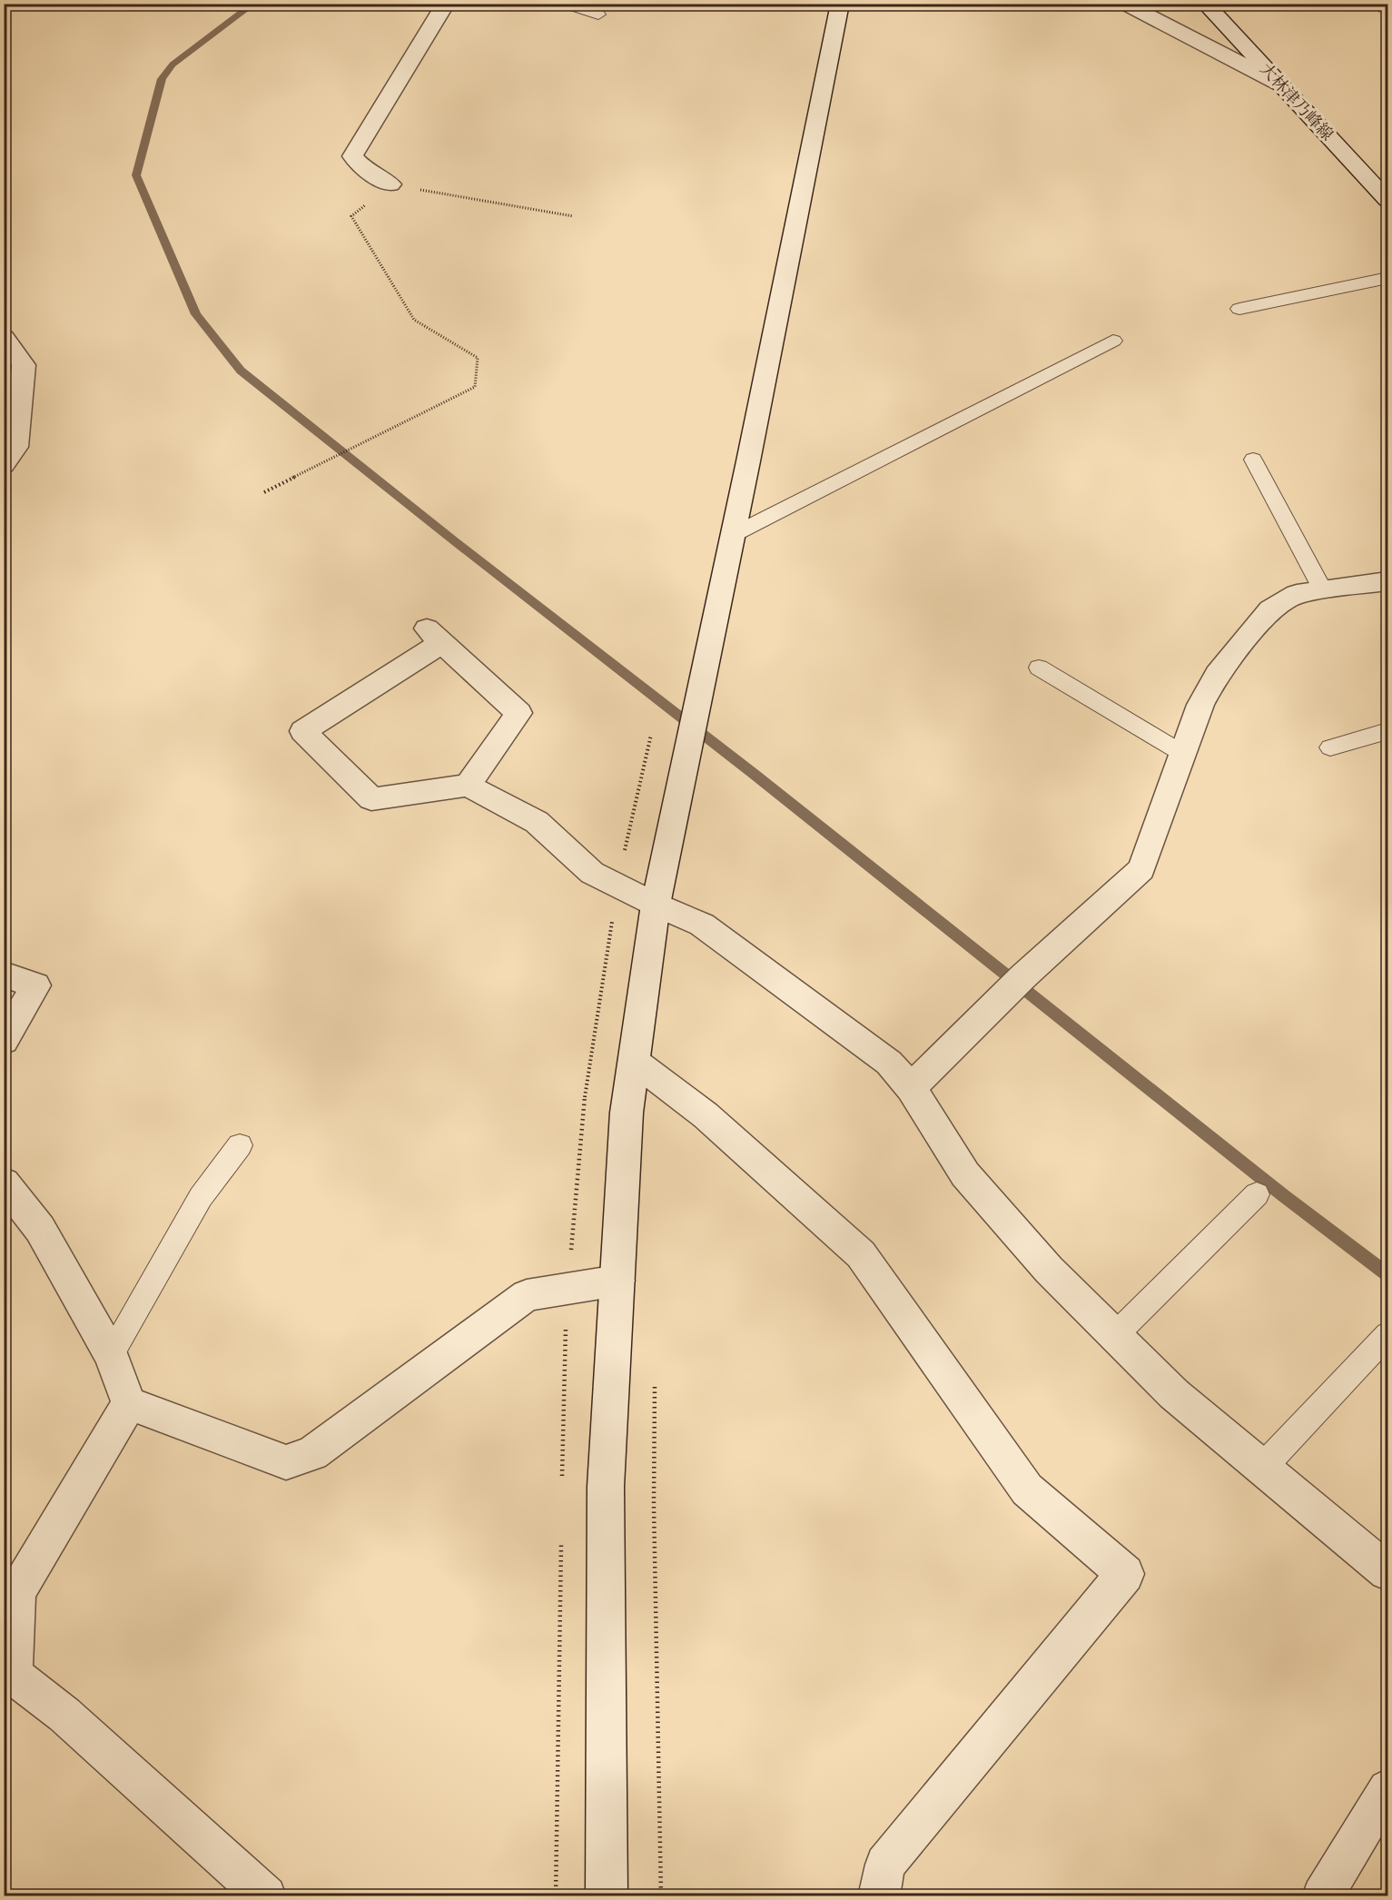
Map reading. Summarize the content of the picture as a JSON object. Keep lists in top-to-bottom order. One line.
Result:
{"streets":{"street":["大林津乃峰線"]}}
